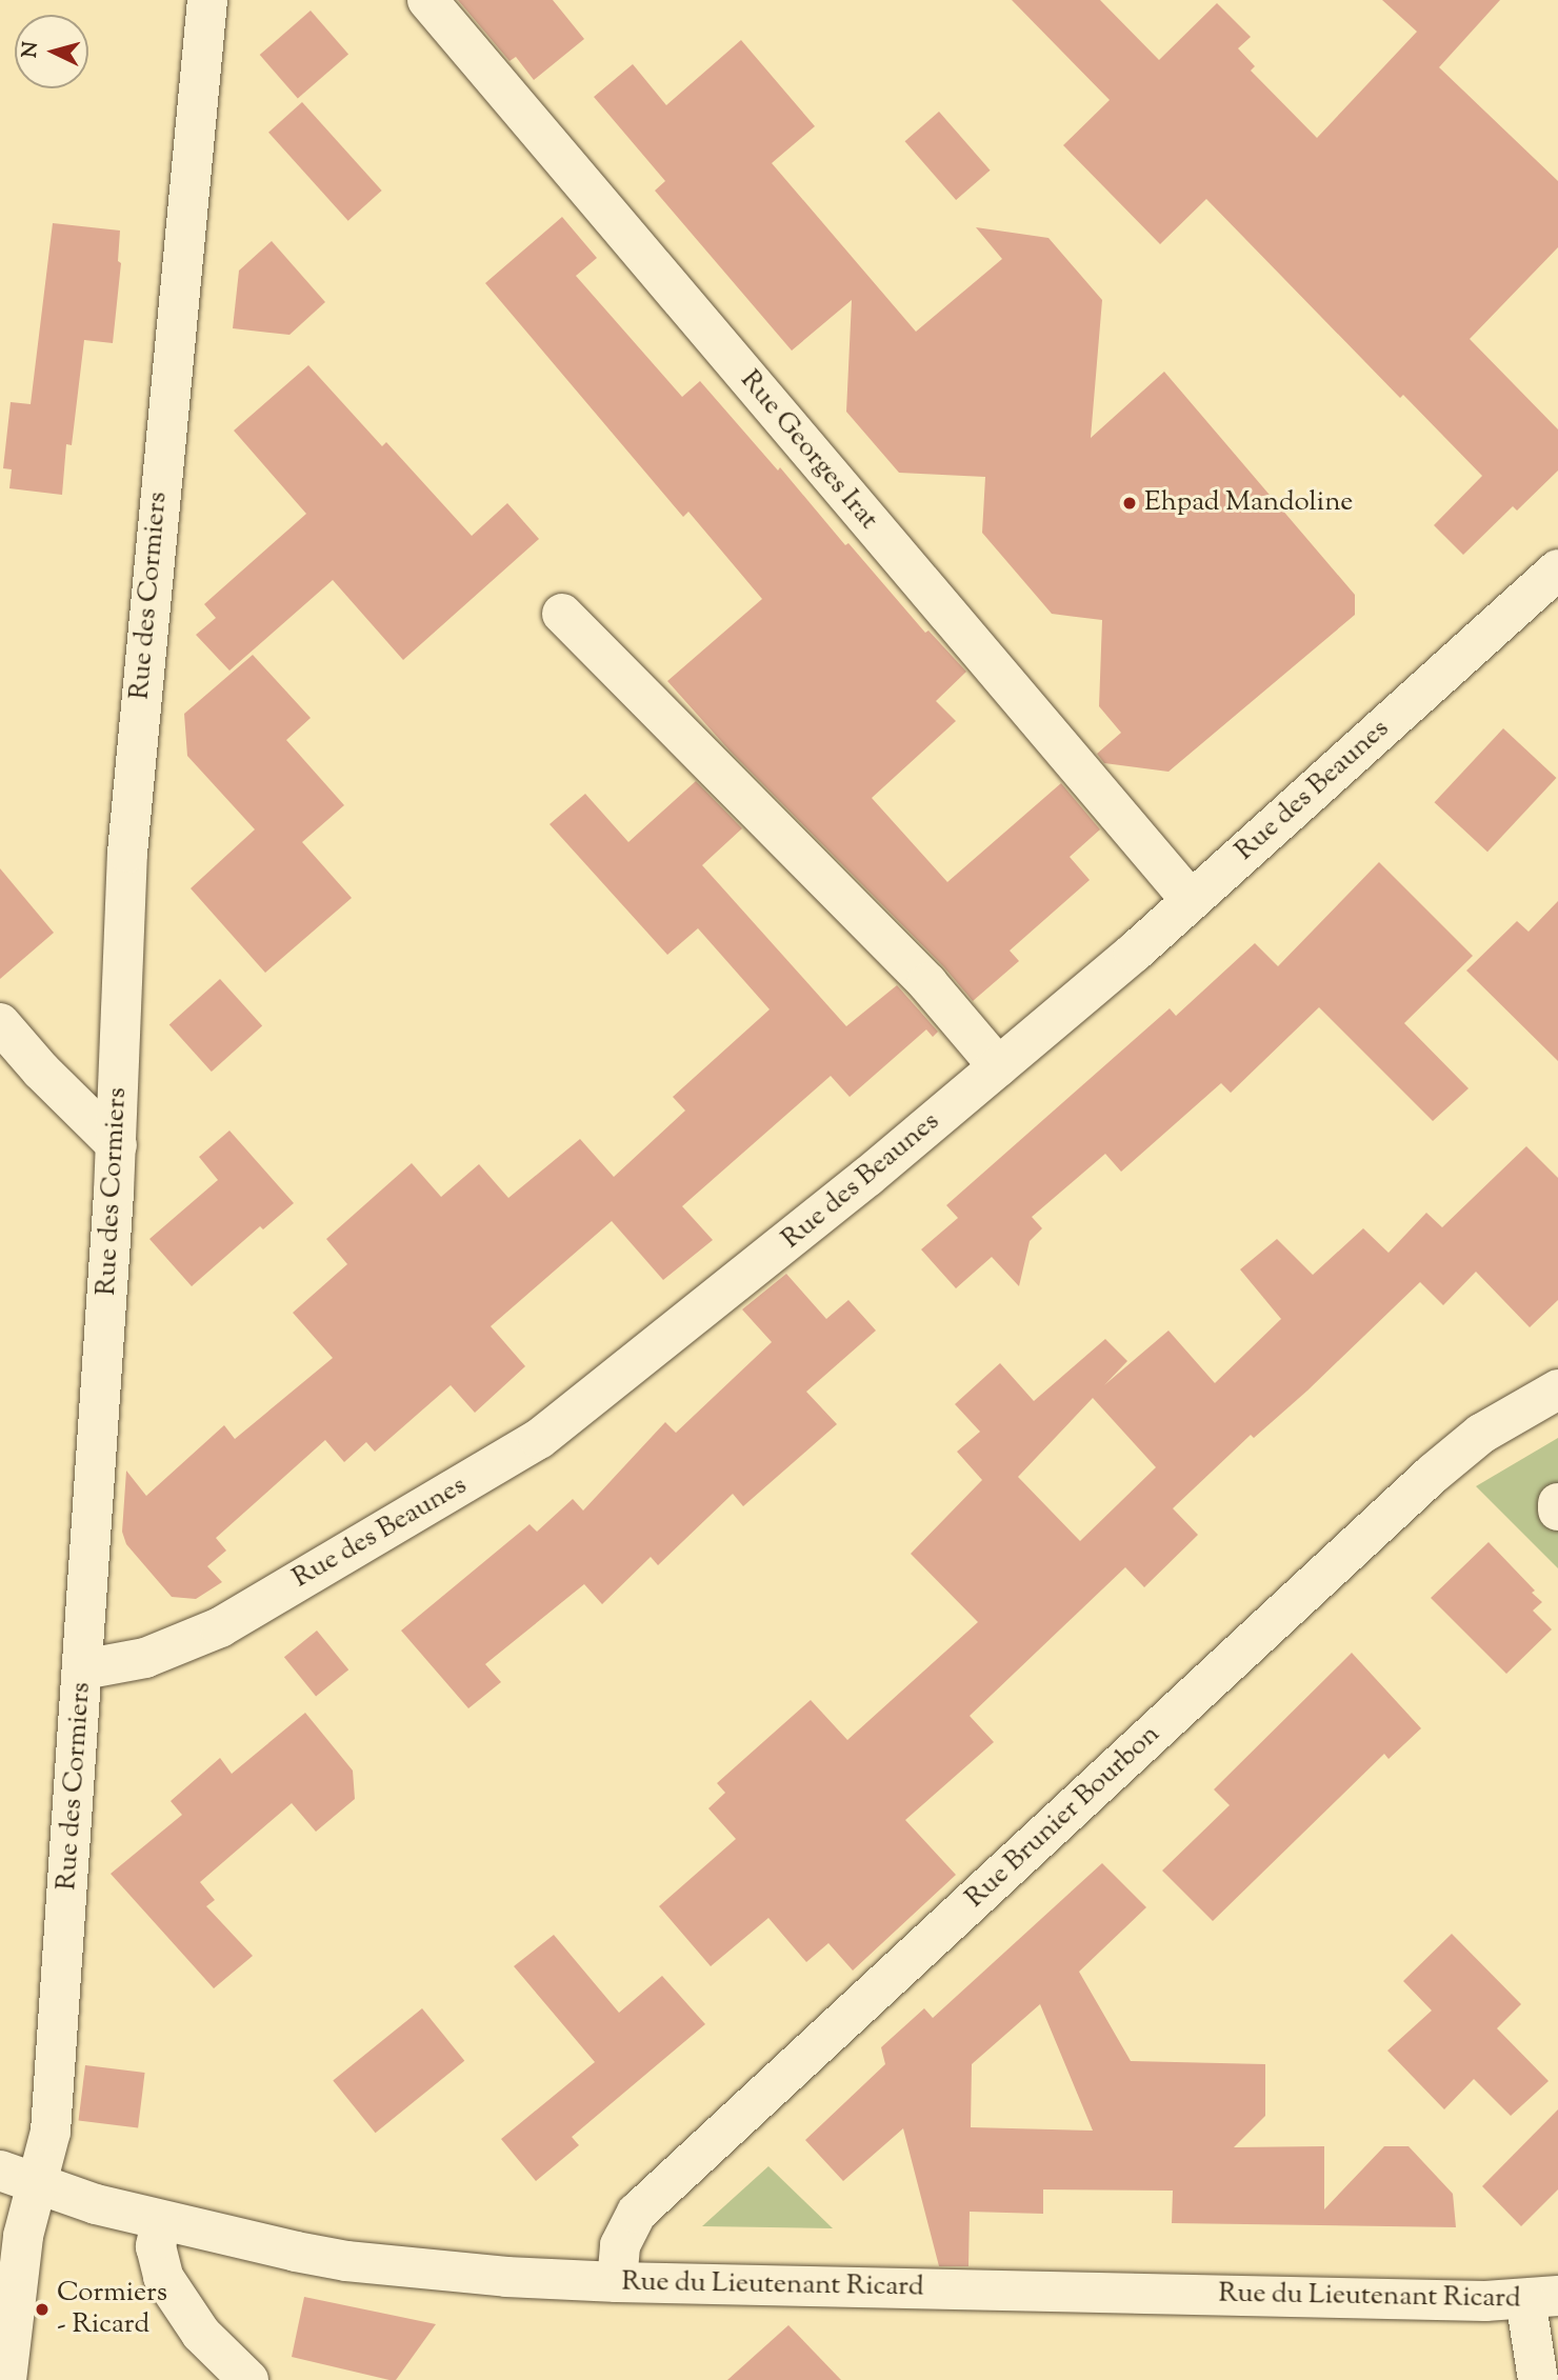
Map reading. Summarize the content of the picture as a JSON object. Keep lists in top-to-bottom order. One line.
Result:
{"streets":{"street":["Rue Georges Irat","Rue des Cormiers","Rue des Beaunes","Rue Brunier Bourbon","Rue du Lieutenant Ricard"]},"crossings":[["Rue Georges Irat","Rue des Beaunes"],["Rue des Cormiers","Rue des Beaunes"],["Rue des Cormiers","Rue du Lieutenant Ricard"],["Rue Brunier Bourbon","Rue du Lieutenant Ricard"]],"places":["Ehpad Mandoline","Cormiers - Ricard"],"north":"left"}
